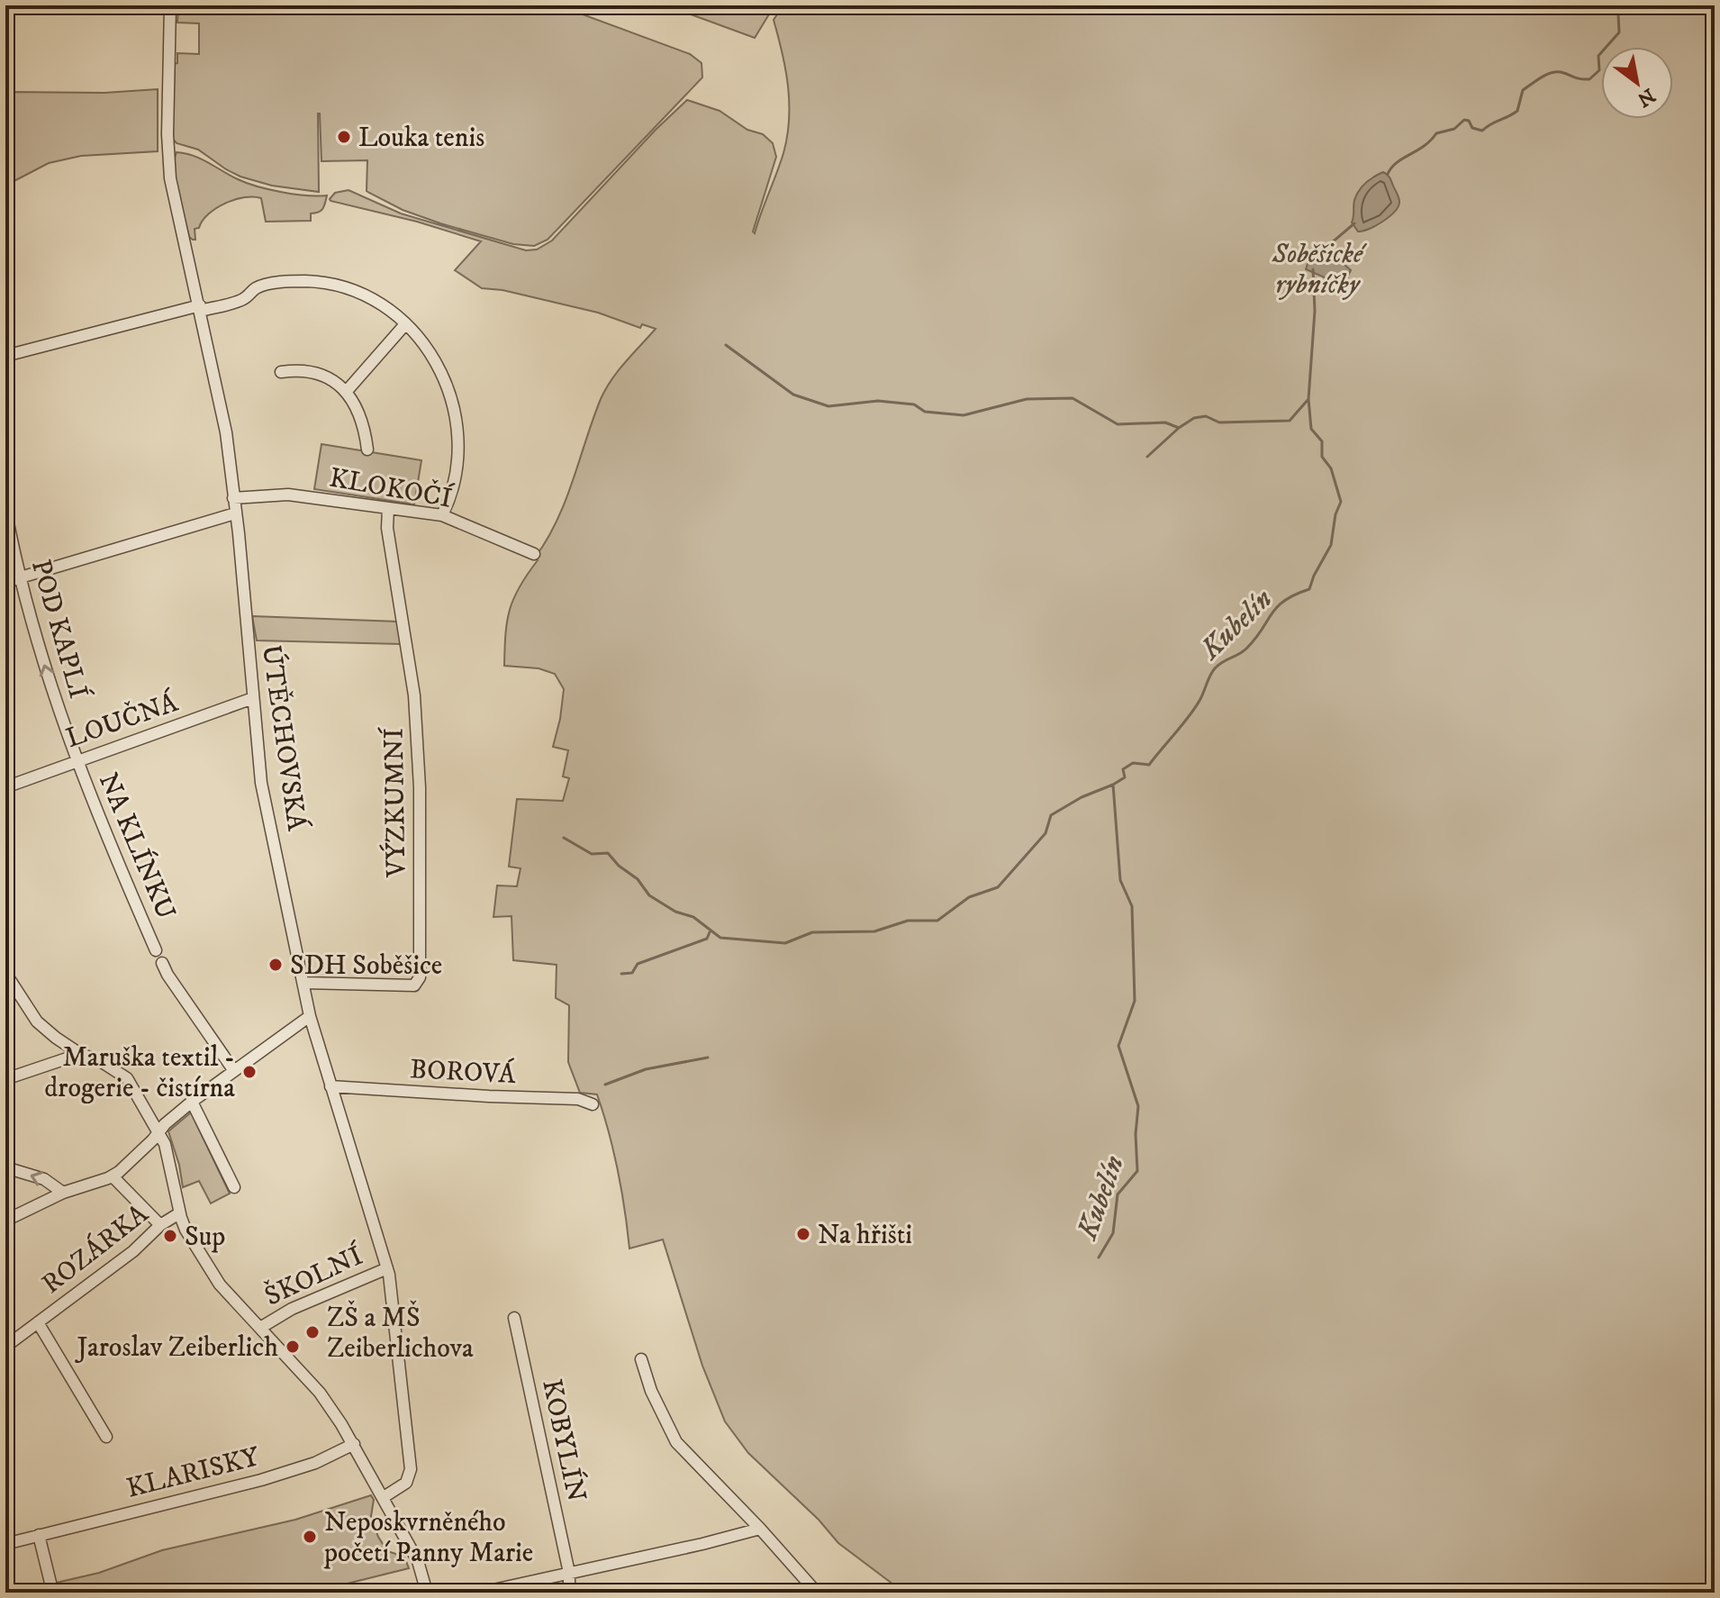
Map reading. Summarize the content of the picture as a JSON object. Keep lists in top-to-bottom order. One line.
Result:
{"streets":{"street":["KLOKOČÍ","POD KAPLÍ","LOUČNÁ","ÚTĚCHOVSKÁ","VÝZKUMNÍ","NA KLÍNKU","BOROVÁ","ROZÁRKA","ŠKOLNÍ","KOBYLÍN","KLARISKY"]},"crossings":[["KLOKOČÍ","ÚTĚCHOVSKÁ"],["KLOKOČÍ","VÝZKUMNÍ"],["POD KAPLÍ","LOUČNÁ"],["POD KAPLÍ","NA KLÍNKU"],["LOUČNÁ","ÚTĚCHOVSKÁ"],["LOUČNÁ","NA KLÍNKU"],["ÚTĚCHOVSKÁ","VÝZKUMNÍ"],["ÚTĚCHOVSKÁ","BOROVÁ"],["ÚTĚCHOVSKÁ","ŠKOLNÍ"]],"one_way":["POD KAPLÍ"],"water":["Kubelín"],"parks":["Soběšické rybníčky"],"places":["Louka tenis","SDH Soběšice","Maruška textil - drogerie - čistírna","Na hřišti","Sup","ZŠ a MŠ Zeiberlichova","Jaroslav Zeiberlich","Neposkvrněného početí Panny Marie"],"north":"bottom right"}
